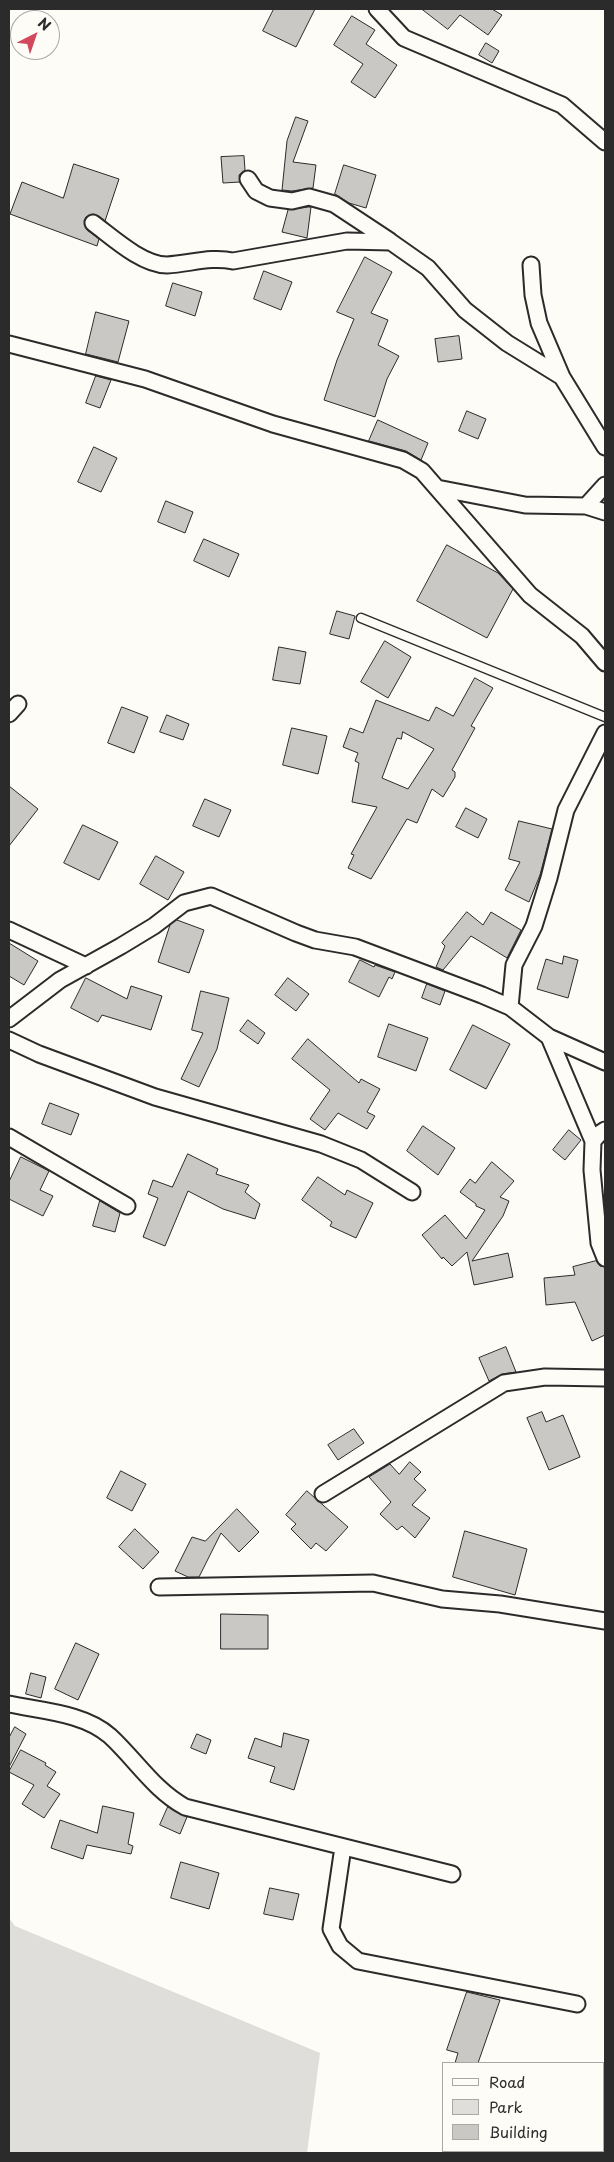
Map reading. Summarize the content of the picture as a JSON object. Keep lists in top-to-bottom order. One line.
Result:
{"legend":["Road","Park","Building"],"north":"top right"}
